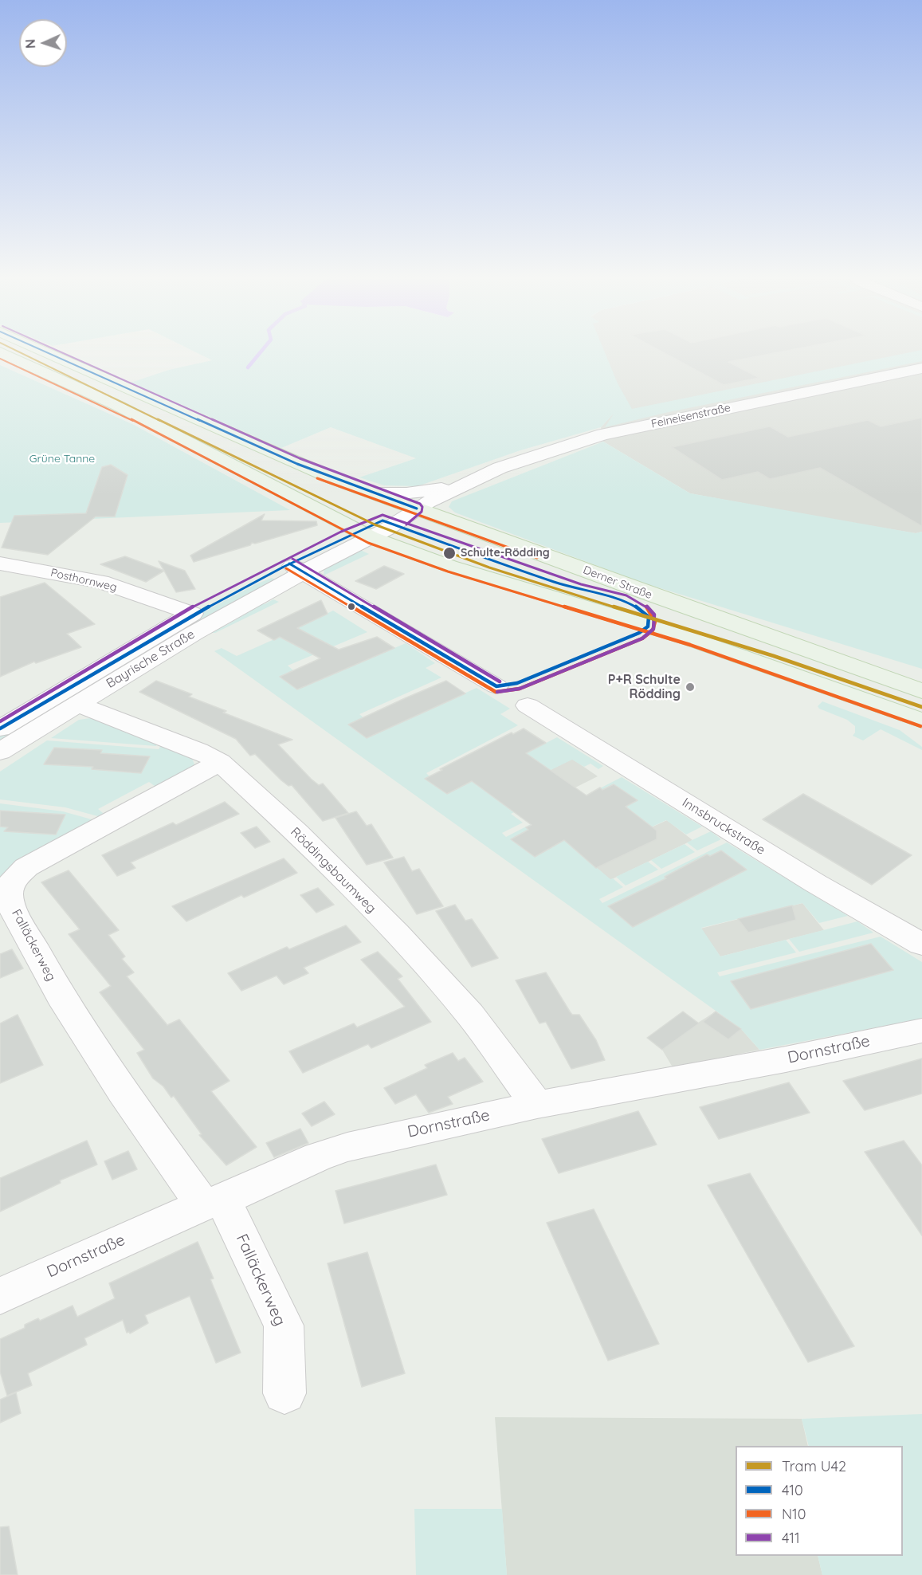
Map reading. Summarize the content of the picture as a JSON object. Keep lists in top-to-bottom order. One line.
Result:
{"streets":{"main road":["Derner Straße"],"street":["Feineisenstraße","Posthornweg","Bayrische Straße","Innsbruckstraße","Röddingsbaumweg","Falläckerweg","Dornstraße"]},"crossings":[["Feineisenstraße","Derner Straße"],["Feineisenstraße","Bayrische Straße"],["Posthornweg","Bayrische Straße"],["Bayrische Straße","Röddingsbaumweg"],["Röddingsbaumweg","Falläckerweg"],["Röddingsbaumweg","Dornstraße"],["Falläckerweg","Dornstraße"]],"parks":["Grüne Tanne"],"places":["Schulte-Rödding","P+R Schulte Rödding"],"lines":["tram line U42","transit line 410","transit line 411","transit line N10"],"legend":["Tram U42","410","N10","411"],"north":"left"}
